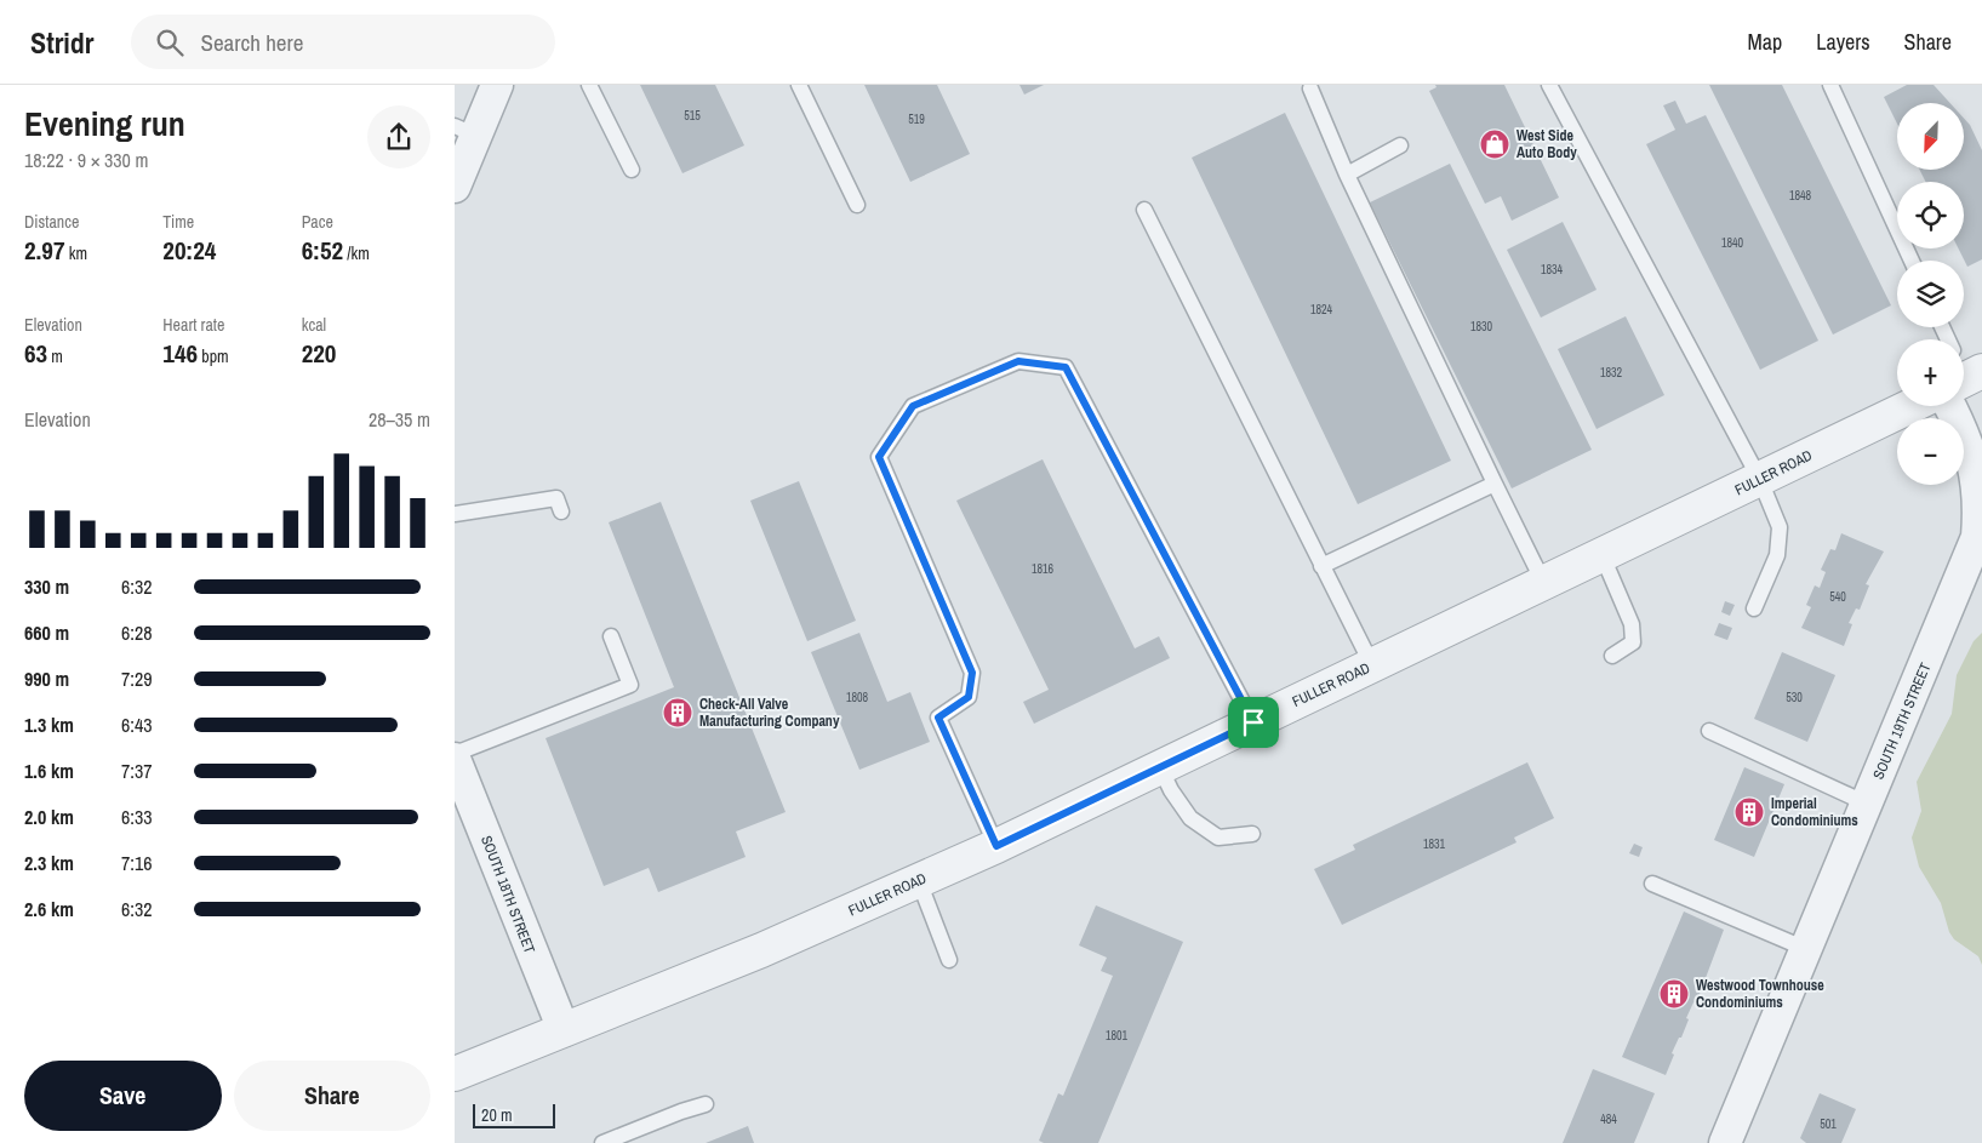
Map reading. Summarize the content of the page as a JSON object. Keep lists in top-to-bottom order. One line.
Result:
{"streets":{"street":["FULLER ROAD","SOUTH 19TH STREET","SOUTH 18TH STREET"]},"crossings":[["FULLER ROAD","SOUTH 18TH STREET"]],"places":{"shop":["West Side Auto Body"],"building":["Check-All Valve Manufacturing Company","Imperial Condominiums","Westwood Townhouse Condominiums"]},"house_numbers":["515","519","1848","1840","1834","1824","1830","1832","1816","540","1808","530","1831","1801","484","501"],"scale_bar":"20 m","north":"bottom left","page":{"header":"Stridr","search":"Search here","nav":["Map","Layers","Share"],"heading":["Evening run","18:22 · 9 × 330 m"],"map_buttons":["+","−"],"stats":[["Distance","2.97 km"],["Time","20:24"],["Pace","6:52 /km"],["Elevation","63 m"],["Heart rate","146 bpm"],["kcal","220"]],"chart":["Elevation","28–35 m"],"list":[{"name":"330 m","note":"6:32"},{"name":"660 m","note":"6:28"},{"name":"990 m","note":"7:29"},{"name":"1.3 km","note":"6:43"},{"name":"1.6 km","note":"7:37"},{"name":"2.0 km","note":"6:33"},{"name":"2.3 km","note":"7:16"},{"name":"2.6 km","note":"6:32"}],"buttons":["Save","Share"],"scale":"20 m"}}
